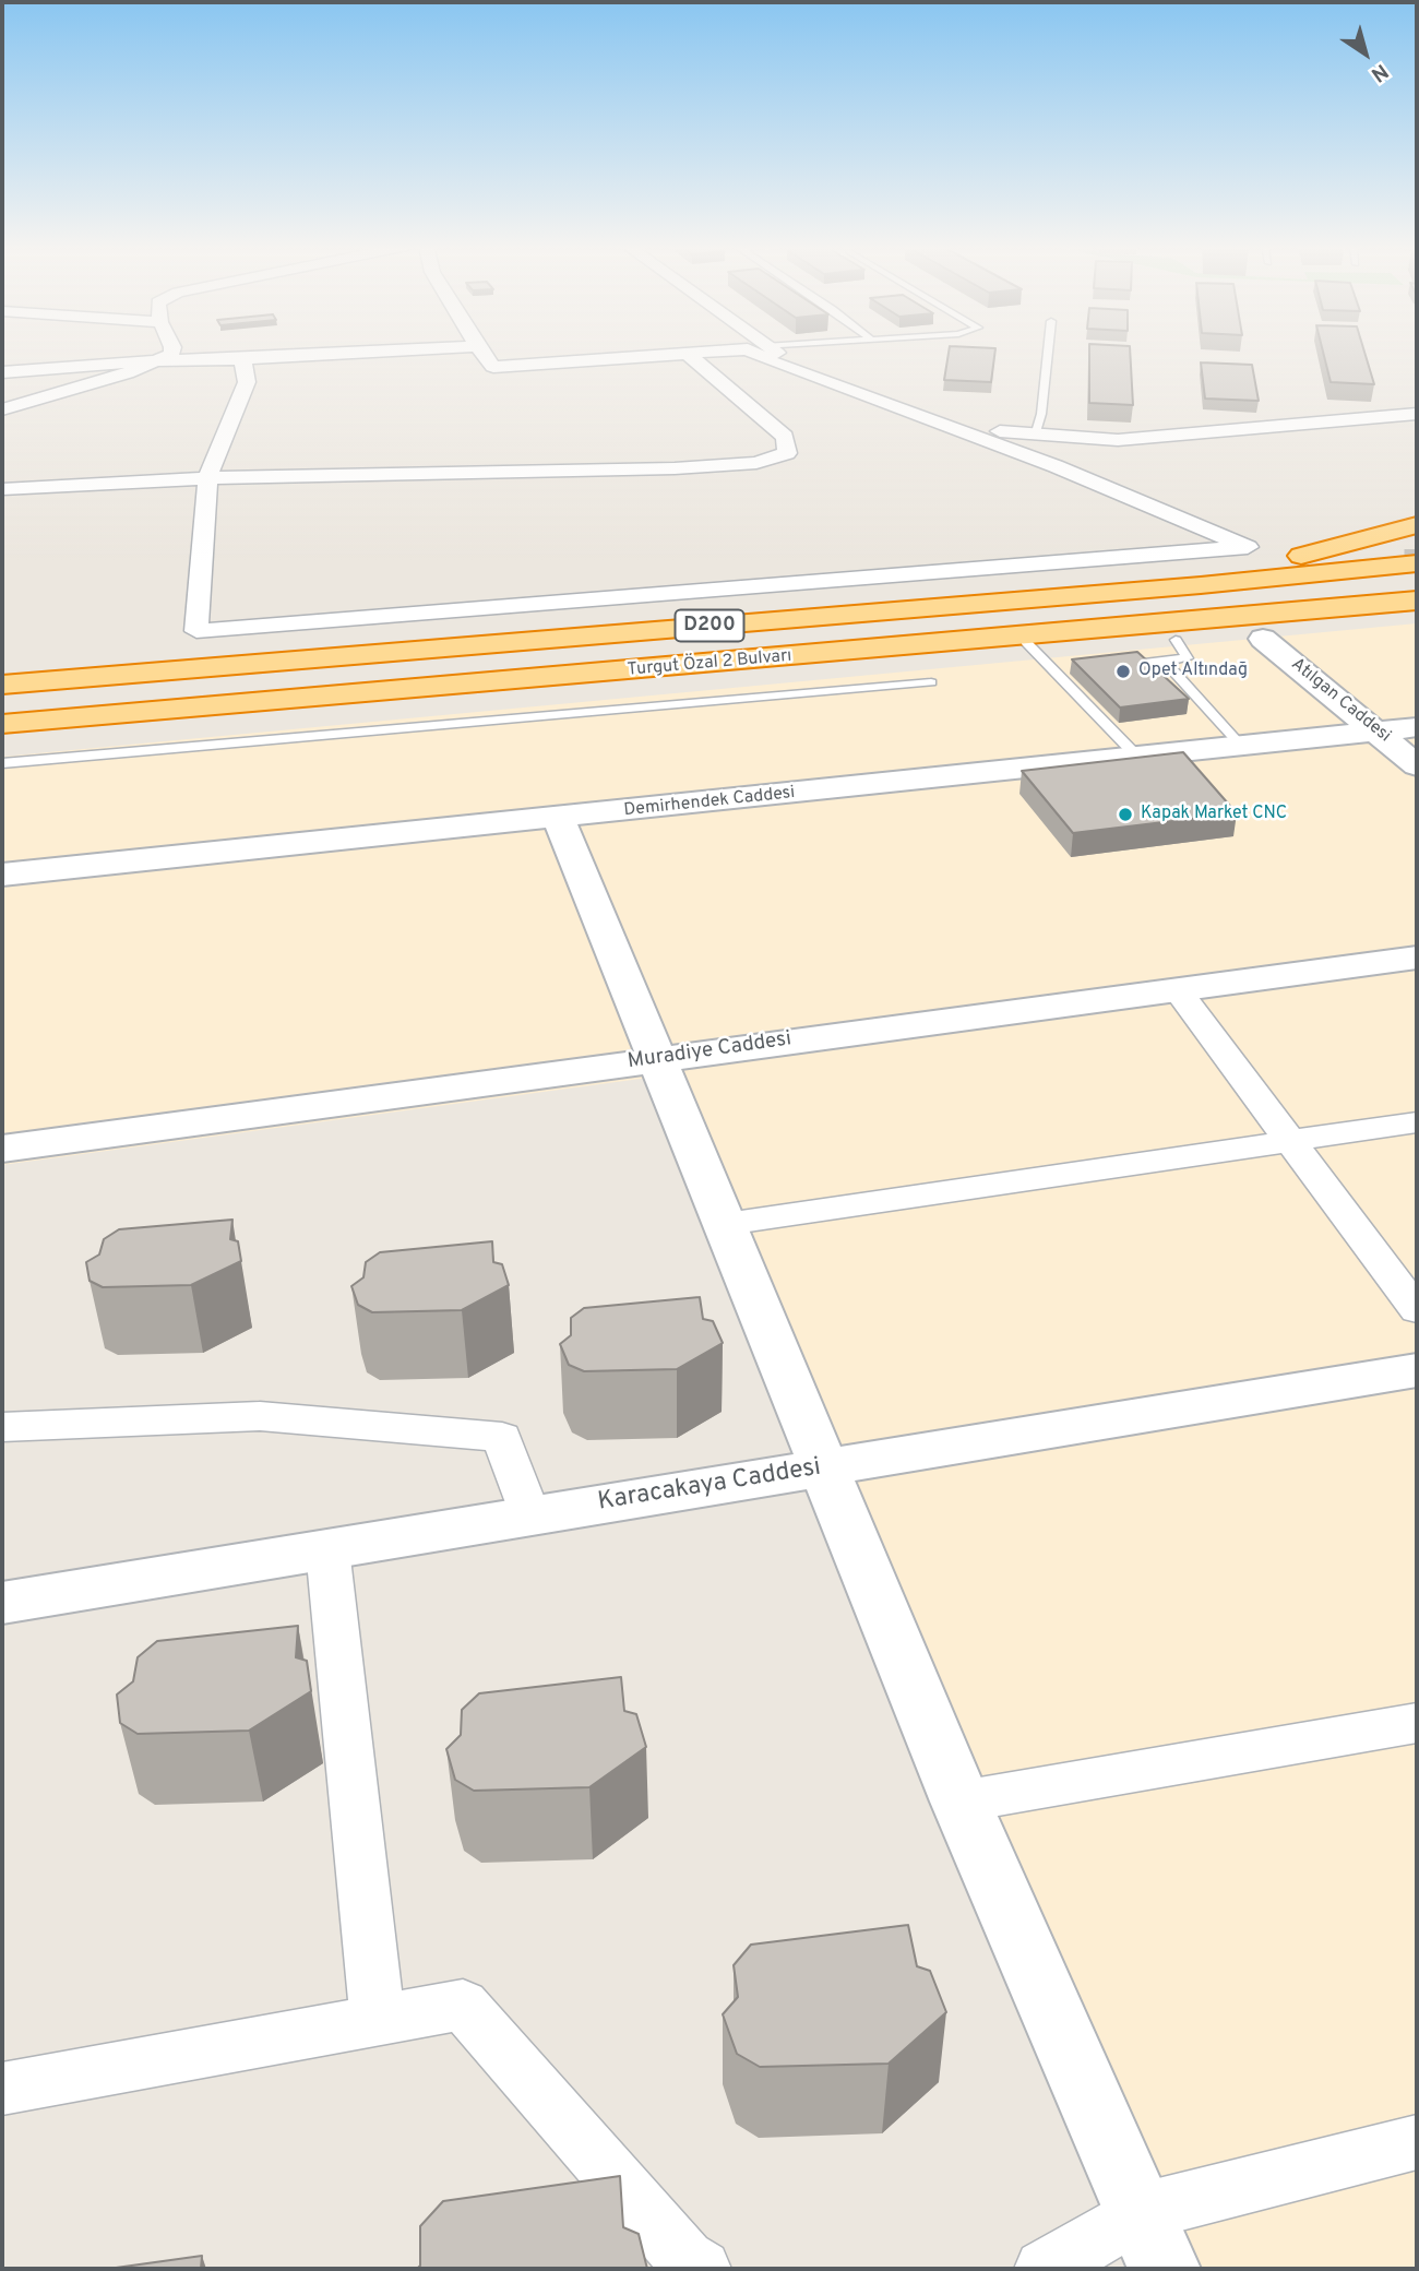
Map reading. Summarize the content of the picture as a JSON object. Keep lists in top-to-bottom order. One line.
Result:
{"streets":{"highway":["D200","Turgut Özal 2 Bulvarı"],"street":["Atılgan Caddesi","Demirhendek Caddesi","Muradiye Caddesi","Karacakaya Caddesi"]},"crossings":[["Atılgan Caddesi","Demirhendek Caddesi"]],"places":["Opet Altındağ","Kapak Market CNC"],"north":"bottom right"}
